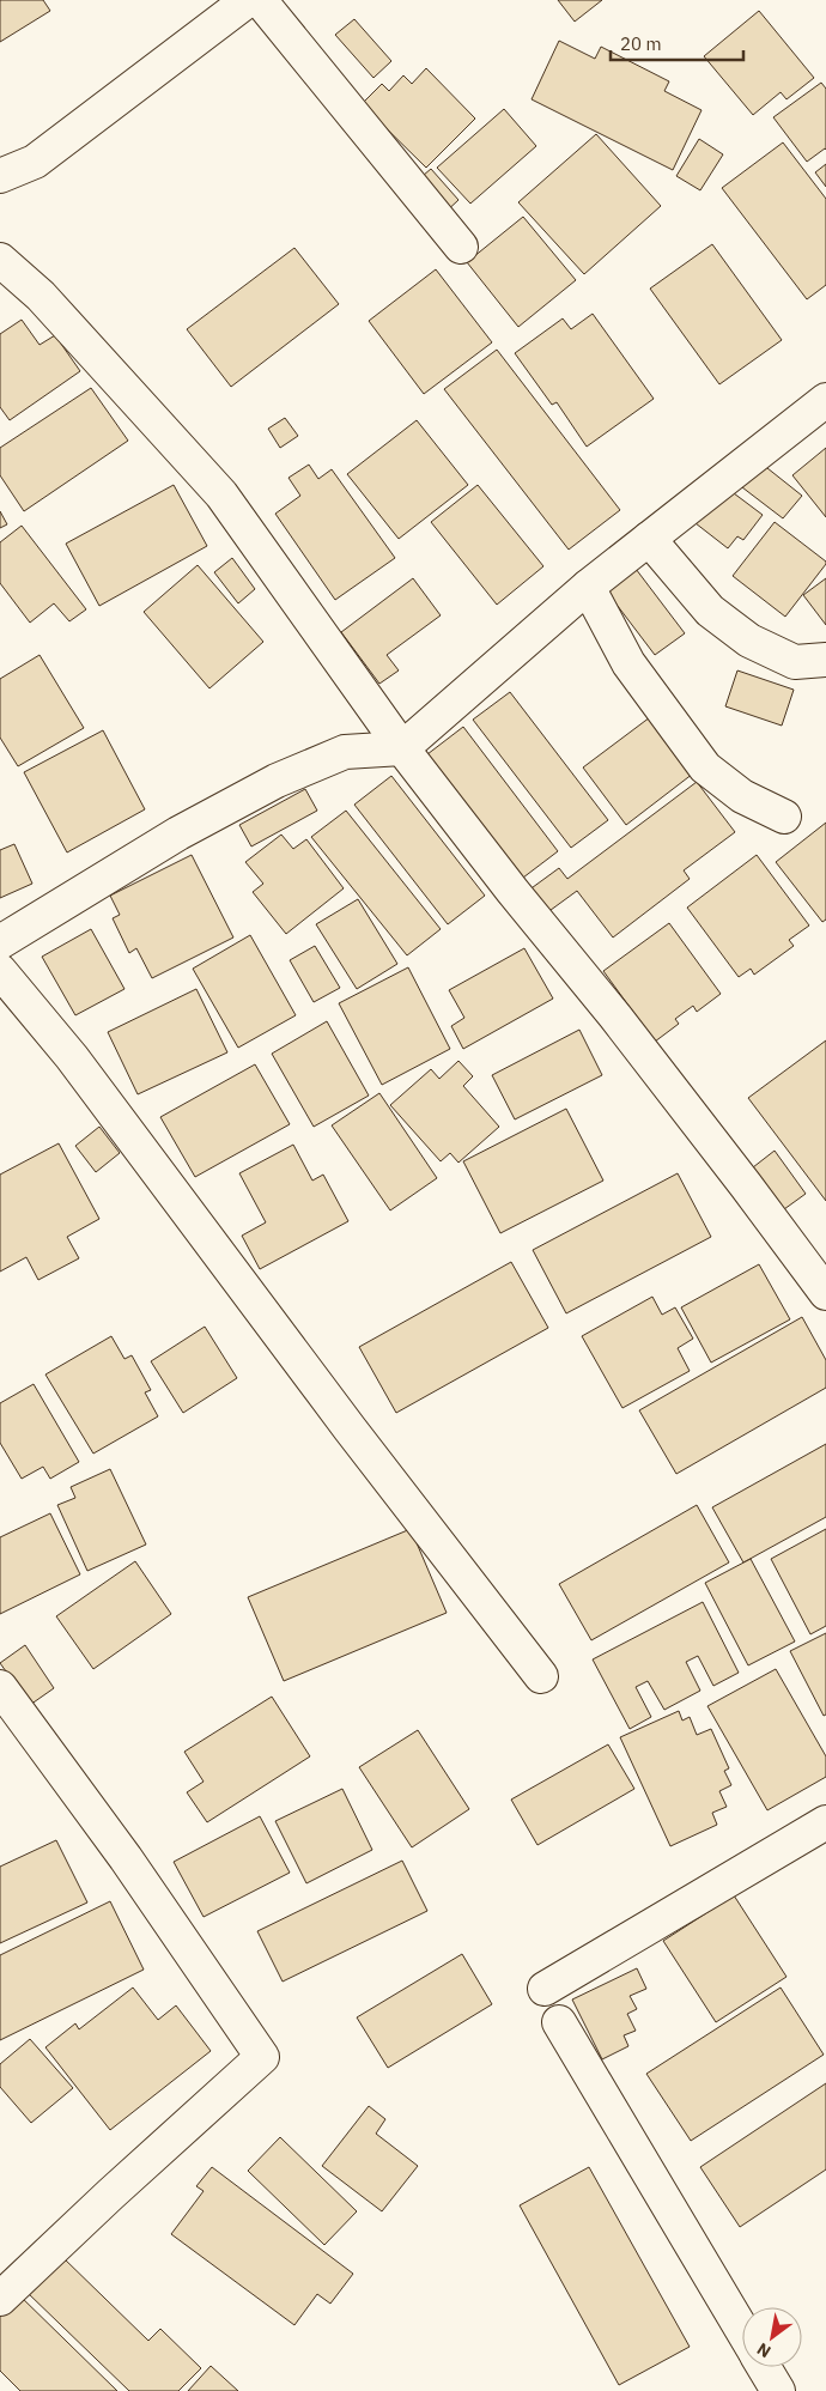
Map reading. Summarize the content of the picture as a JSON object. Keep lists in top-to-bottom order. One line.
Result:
{"scale_bar":"20 m","north":"bottom left"}
